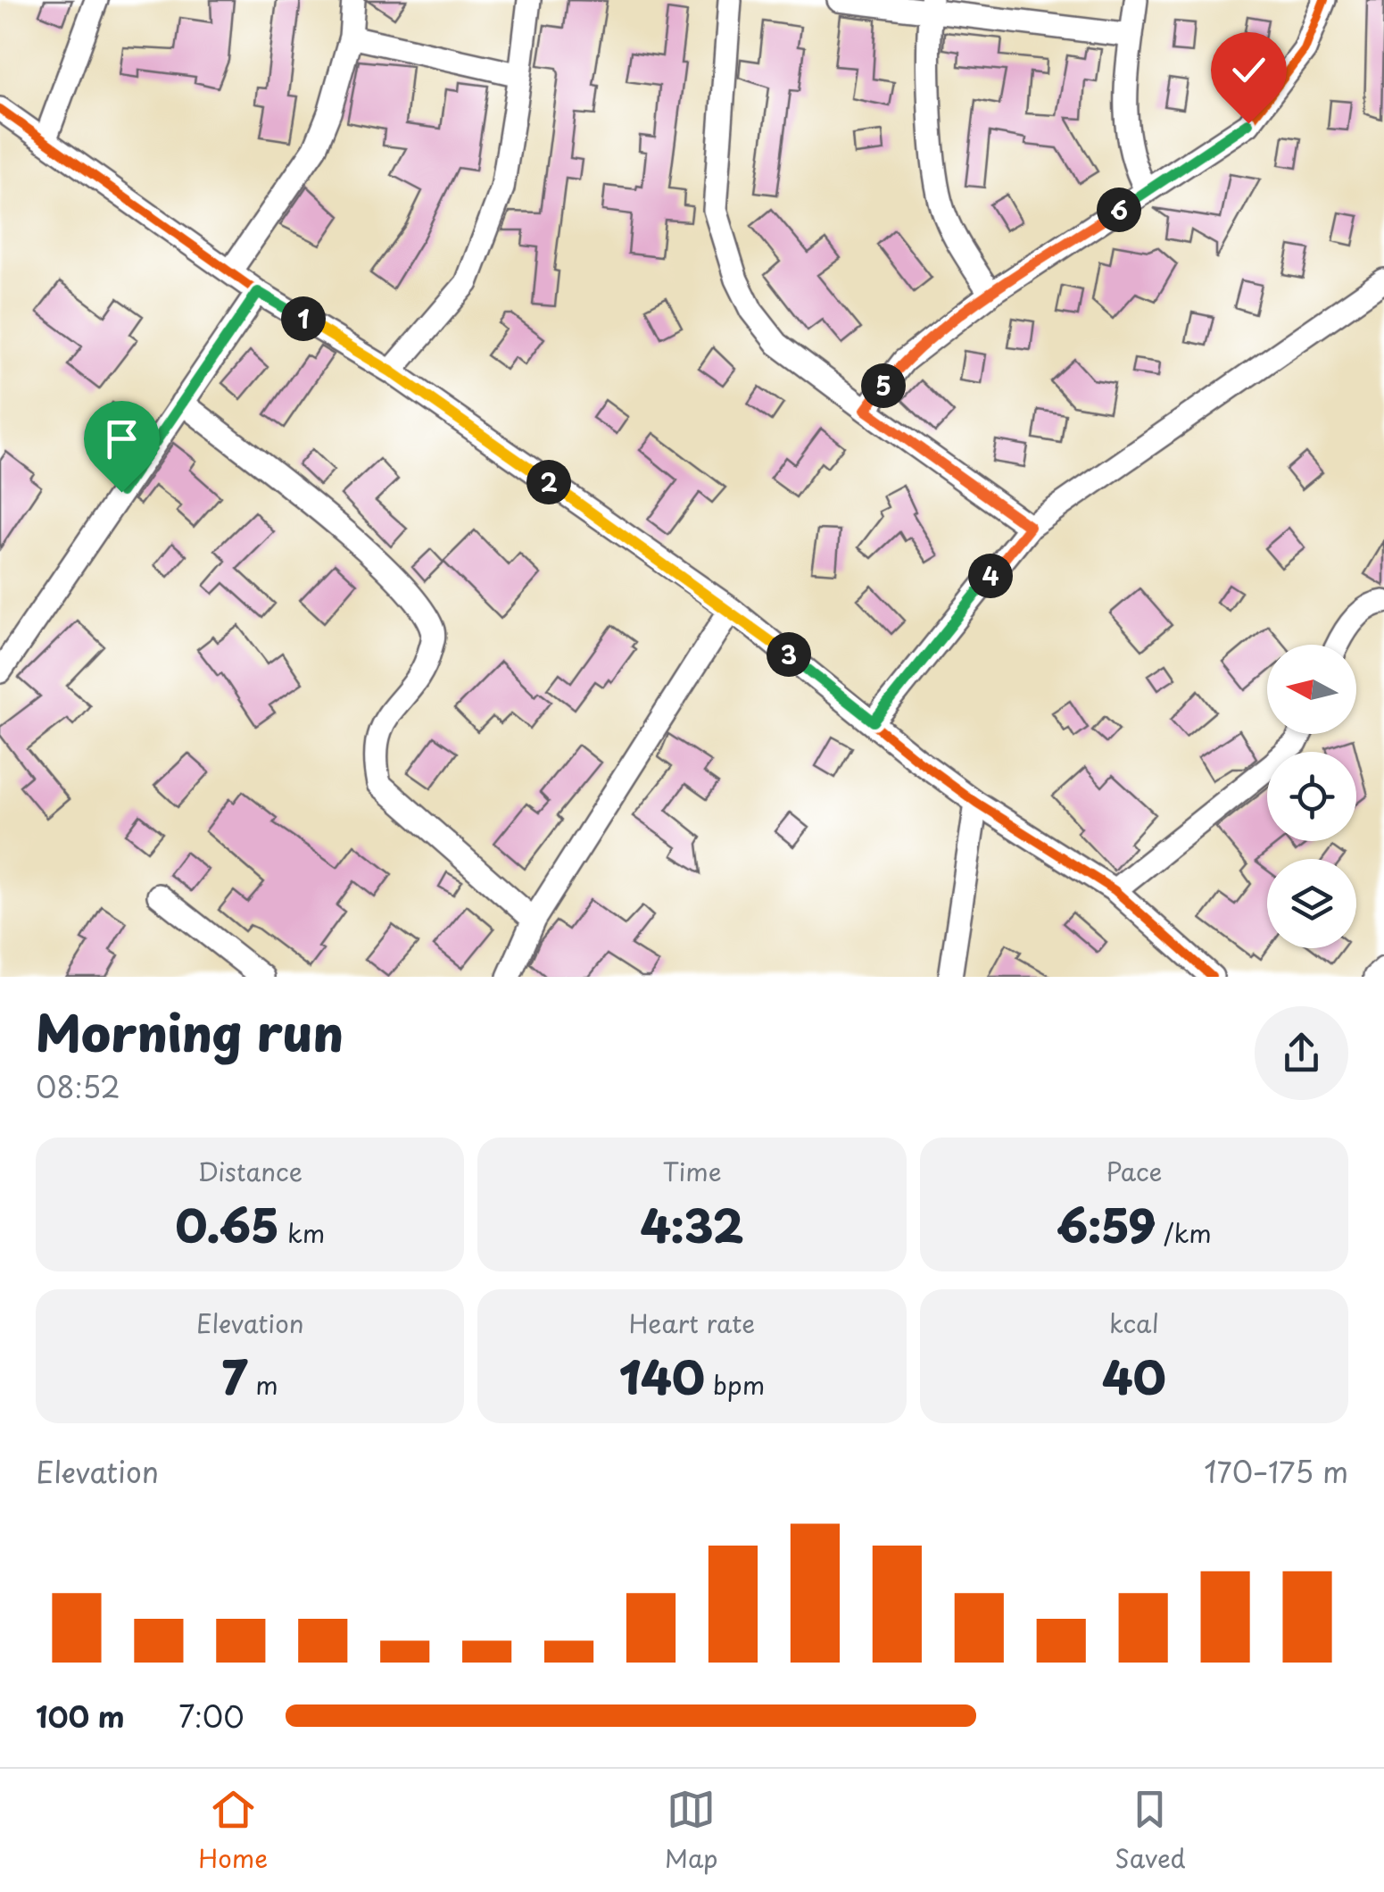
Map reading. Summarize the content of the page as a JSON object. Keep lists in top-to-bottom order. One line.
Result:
{"north":"left","page":{"pins":["6","1","5","2","4","3"],"heading":["Morning run","08:52"],"stats":[["Distance","0.65 km"],["Time","4:32"],["Pace","6:59 /km"],["Elevation","7 m"],["Heart rate","140 bpm"],["kcal","40"]],"chart":["Elevation","170–175 m"],"list":[{"name":"100 m","note":"7:00"}],"tabs":["Home","Map","Saved"]}}
